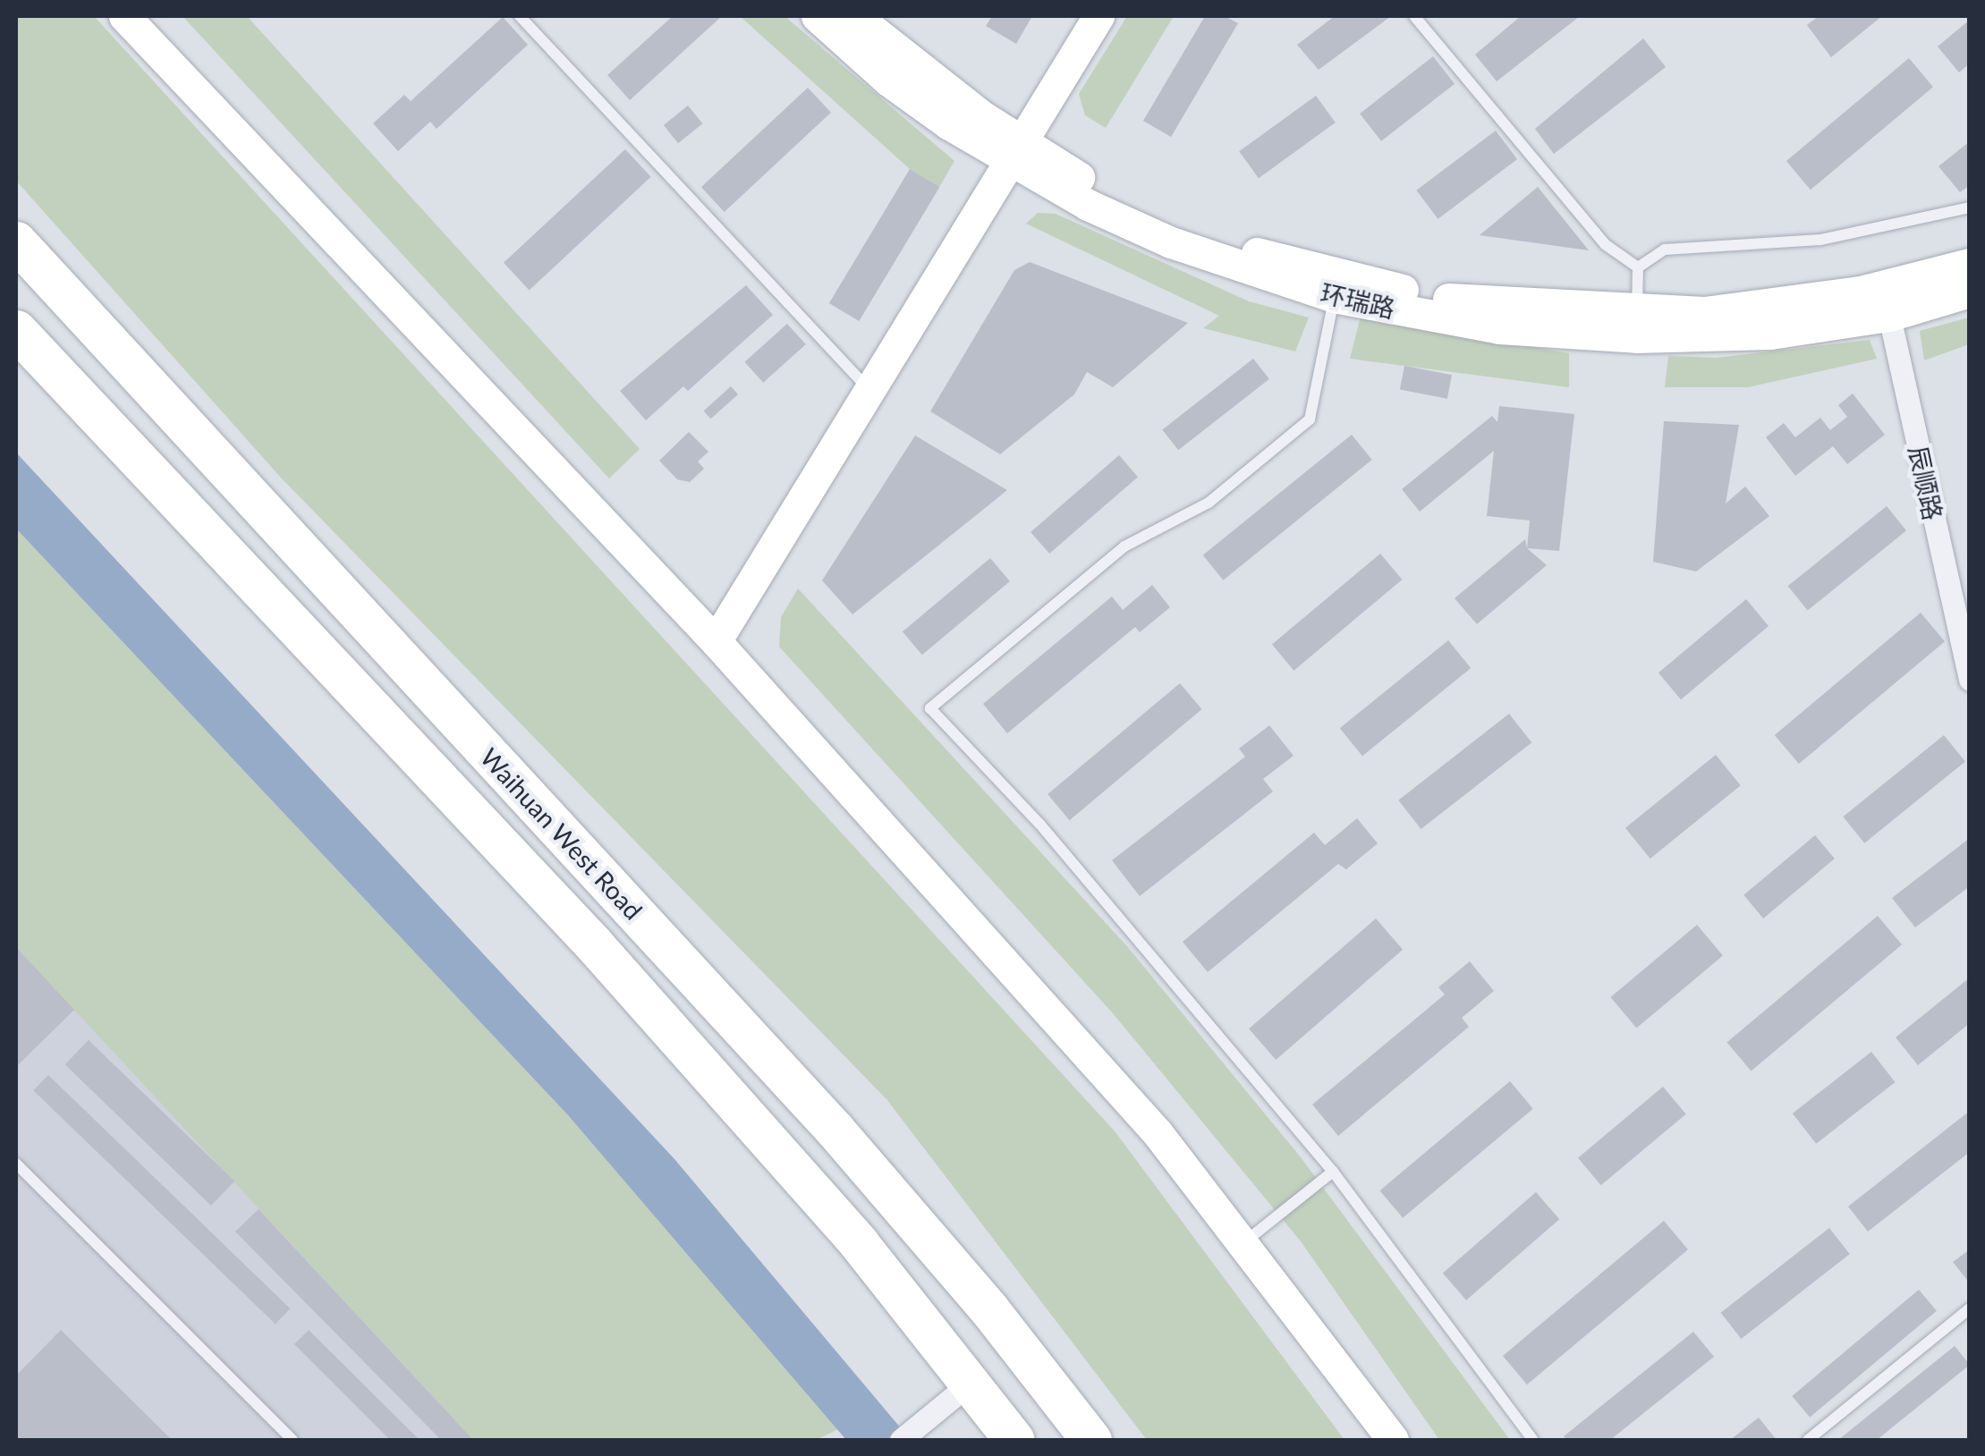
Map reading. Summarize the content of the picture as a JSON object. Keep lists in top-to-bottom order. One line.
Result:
{"streets":{"highway":["Waihuan West Road"],"street":["环瑞路","辰顺路"]},"crossings":[["环瑞路","辰顺路"]]}
